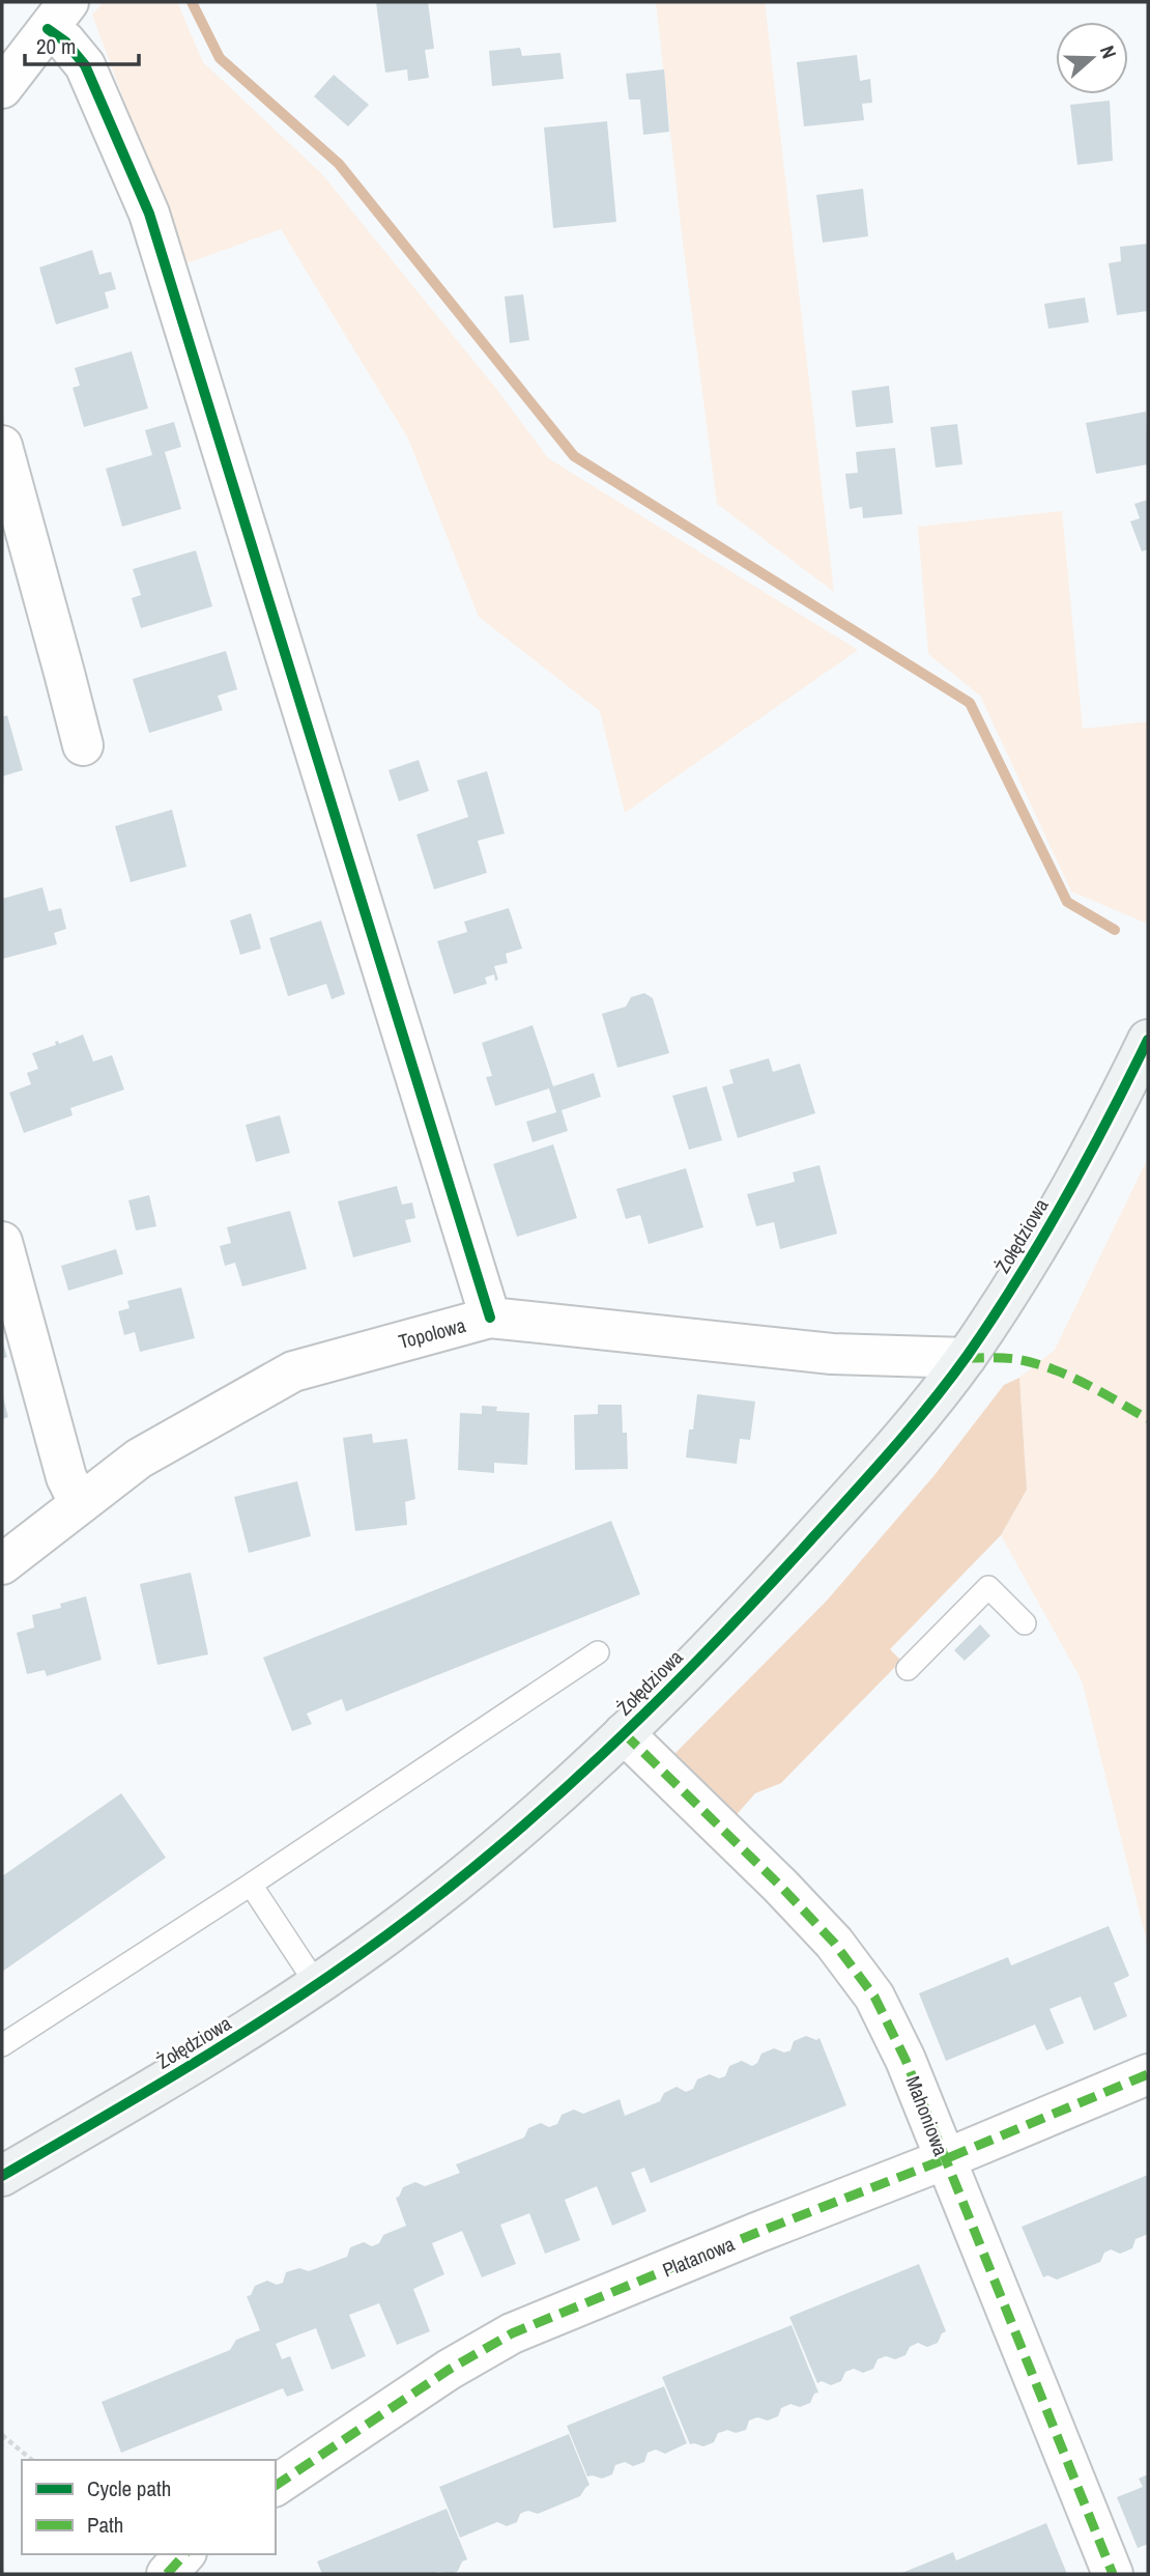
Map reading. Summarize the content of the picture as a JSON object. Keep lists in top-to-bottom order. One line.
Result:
{"streets":{"street":["Żołędziowa","Topolowa","Mahoniowa","Platanowa"]},"crossings":[["Żołędziowa","Topolowa"],["Żołędziowa","Mahoniowa"],["Mahoniowa","Platanowa"]],"legend":["Cycle path","Path"],"scale_bar":"20 m","north":"right"}
